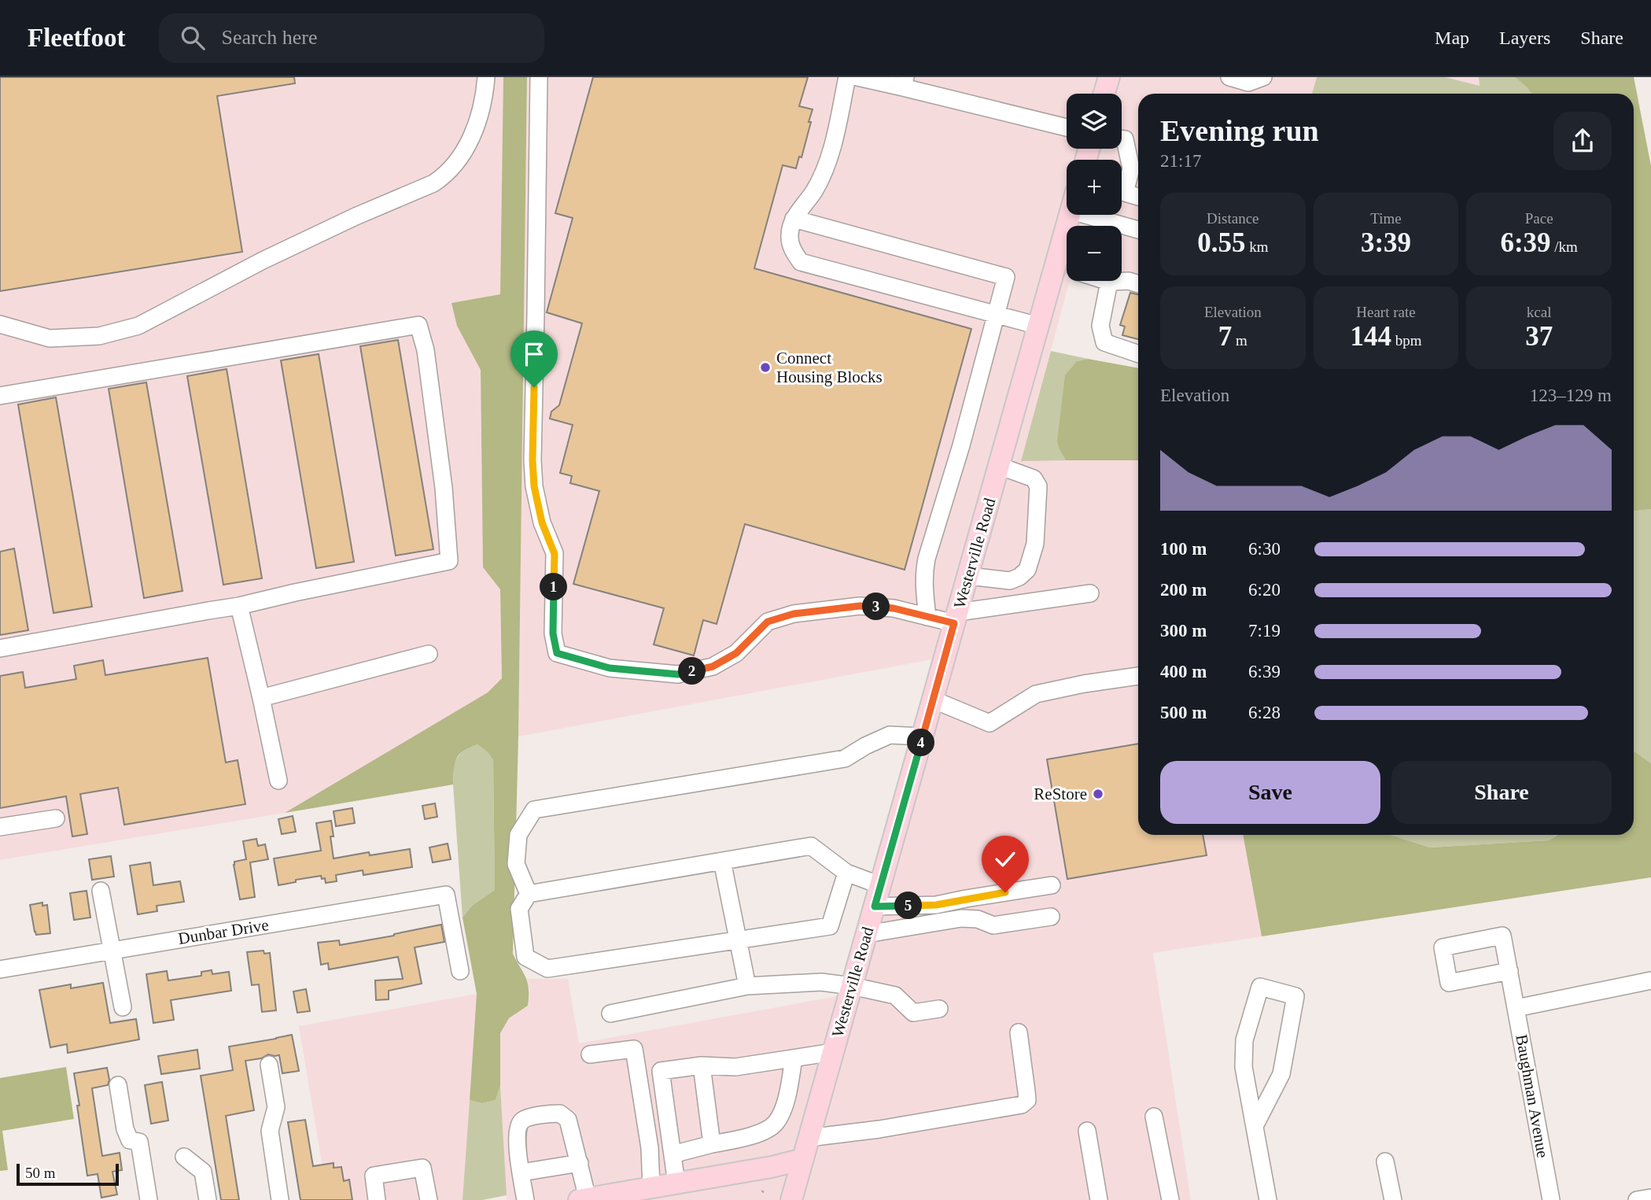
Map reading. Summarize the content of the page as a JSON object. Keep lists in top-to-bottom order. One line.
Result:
{"streets":{"main road":["Westerville Road"],"street":["Dunbar Drive","Baughman Avenue"]},"places":["Connect Housing Blocks","ReStore"],"scale_bar":"50 m","page":{"header":"Fleetfoot","search":"Search here","nav":["Map","Layers","Share"],"map_buttons":["+","−"],"heading":["Evening run","21:17"],"stats":[["Distance","0.55 km"],["Time","3:39"],["Pace","6:39 /km"],["Elevation","7 m"],["Heart rate","144 bpm"],["kcal","37"]],"chart":["Elevation","123–129 m"],"list":[{"name":"100 m","note":"6:30"},{"name":"200 m","note":"6:20"},{"name":"300 m","note":"7:19"},{"name":"400 m","note":"6:39"},{"name":"500 m","note":"6:28"}],"pins":["1","3","2","4","5"],"buttons":["Save","Share"],"scale":"50 m"}}
